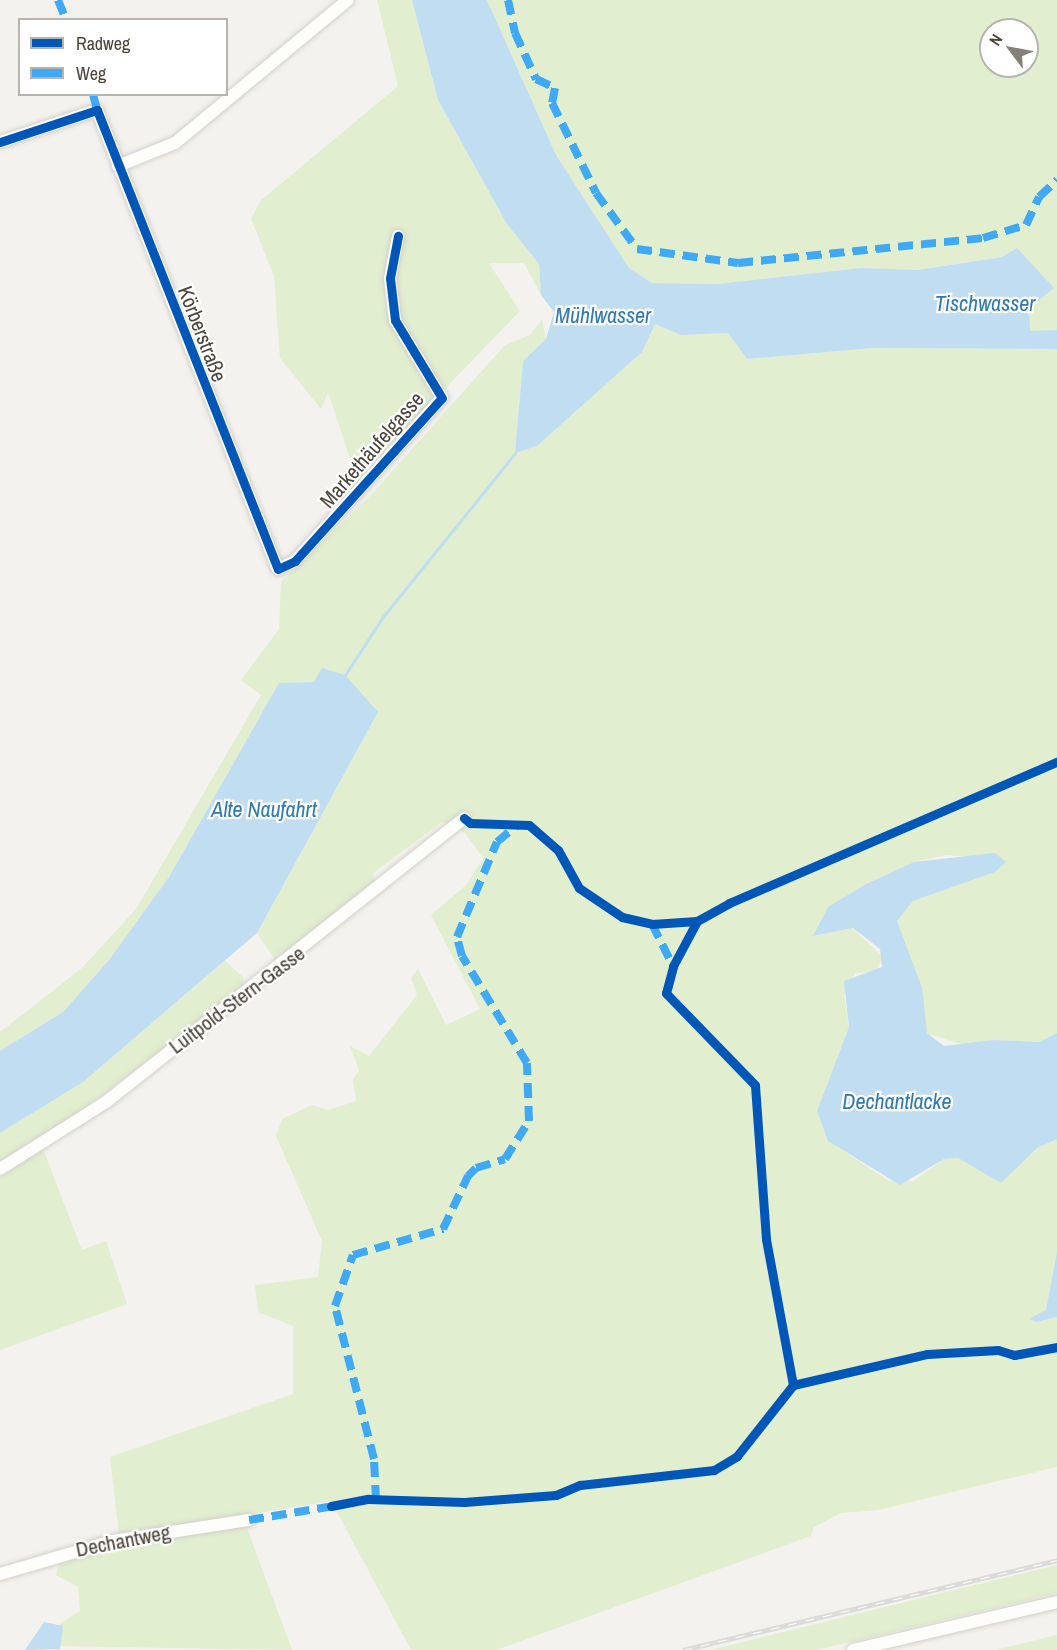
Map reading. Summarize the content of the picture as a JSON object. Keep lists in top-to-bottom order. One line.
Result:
{"streets":{"street":["Körberstraße","Markethäufelgasse","Luitpold-Stern-Gasse","Dechantweg"]},"crossings":[["Körberstraße","Markethäufelgasse"]],"water":["Tischwasser","Mühlwasser","Alte Naufahrt","Dechantlacke"],"legend":["Radweg","Weg"],"north":"top left"}
